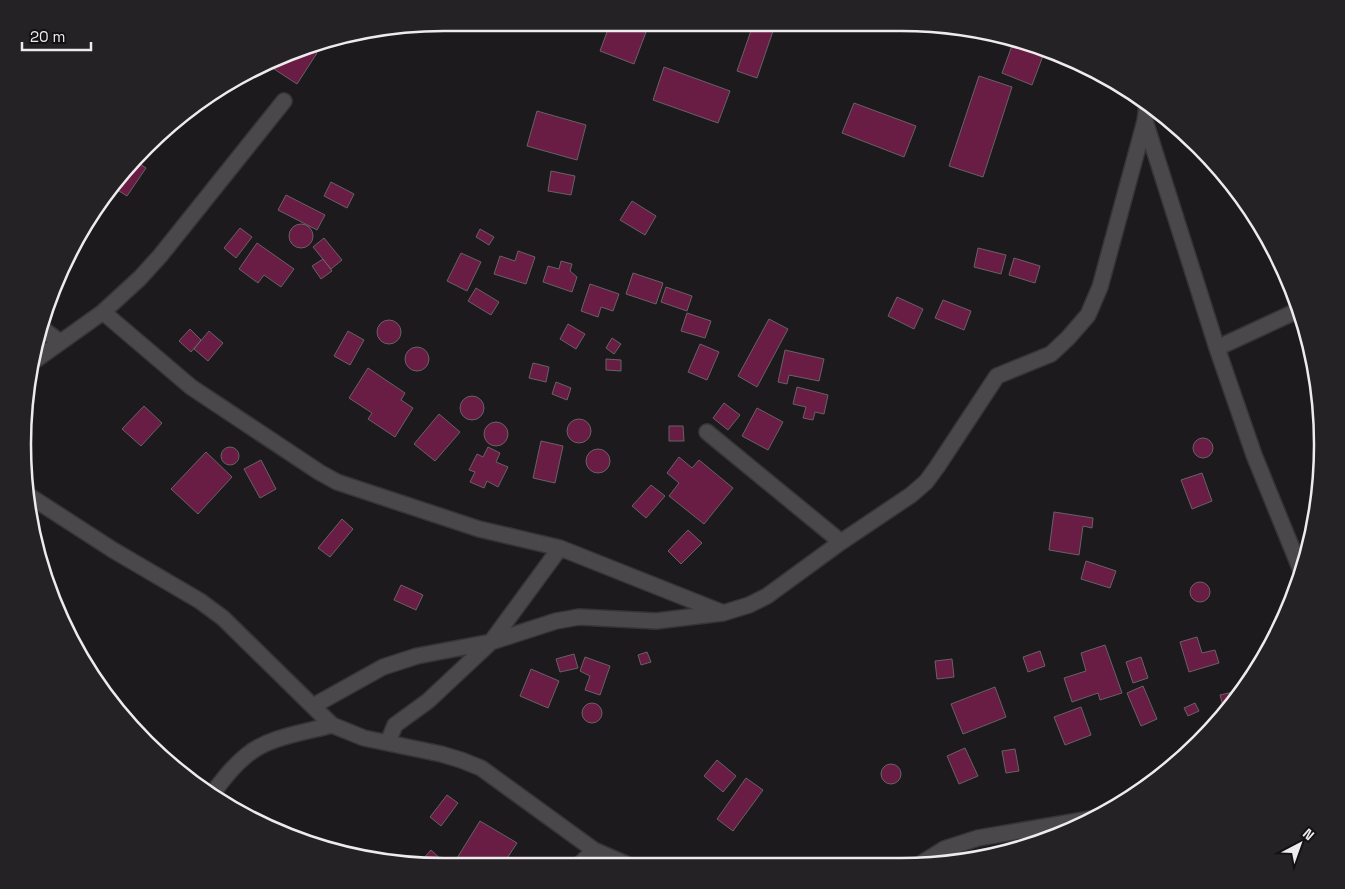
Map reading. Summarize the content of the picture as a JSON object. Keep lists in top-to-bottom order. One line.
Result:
{"scale_bar":"20 m","north":"top right"}
